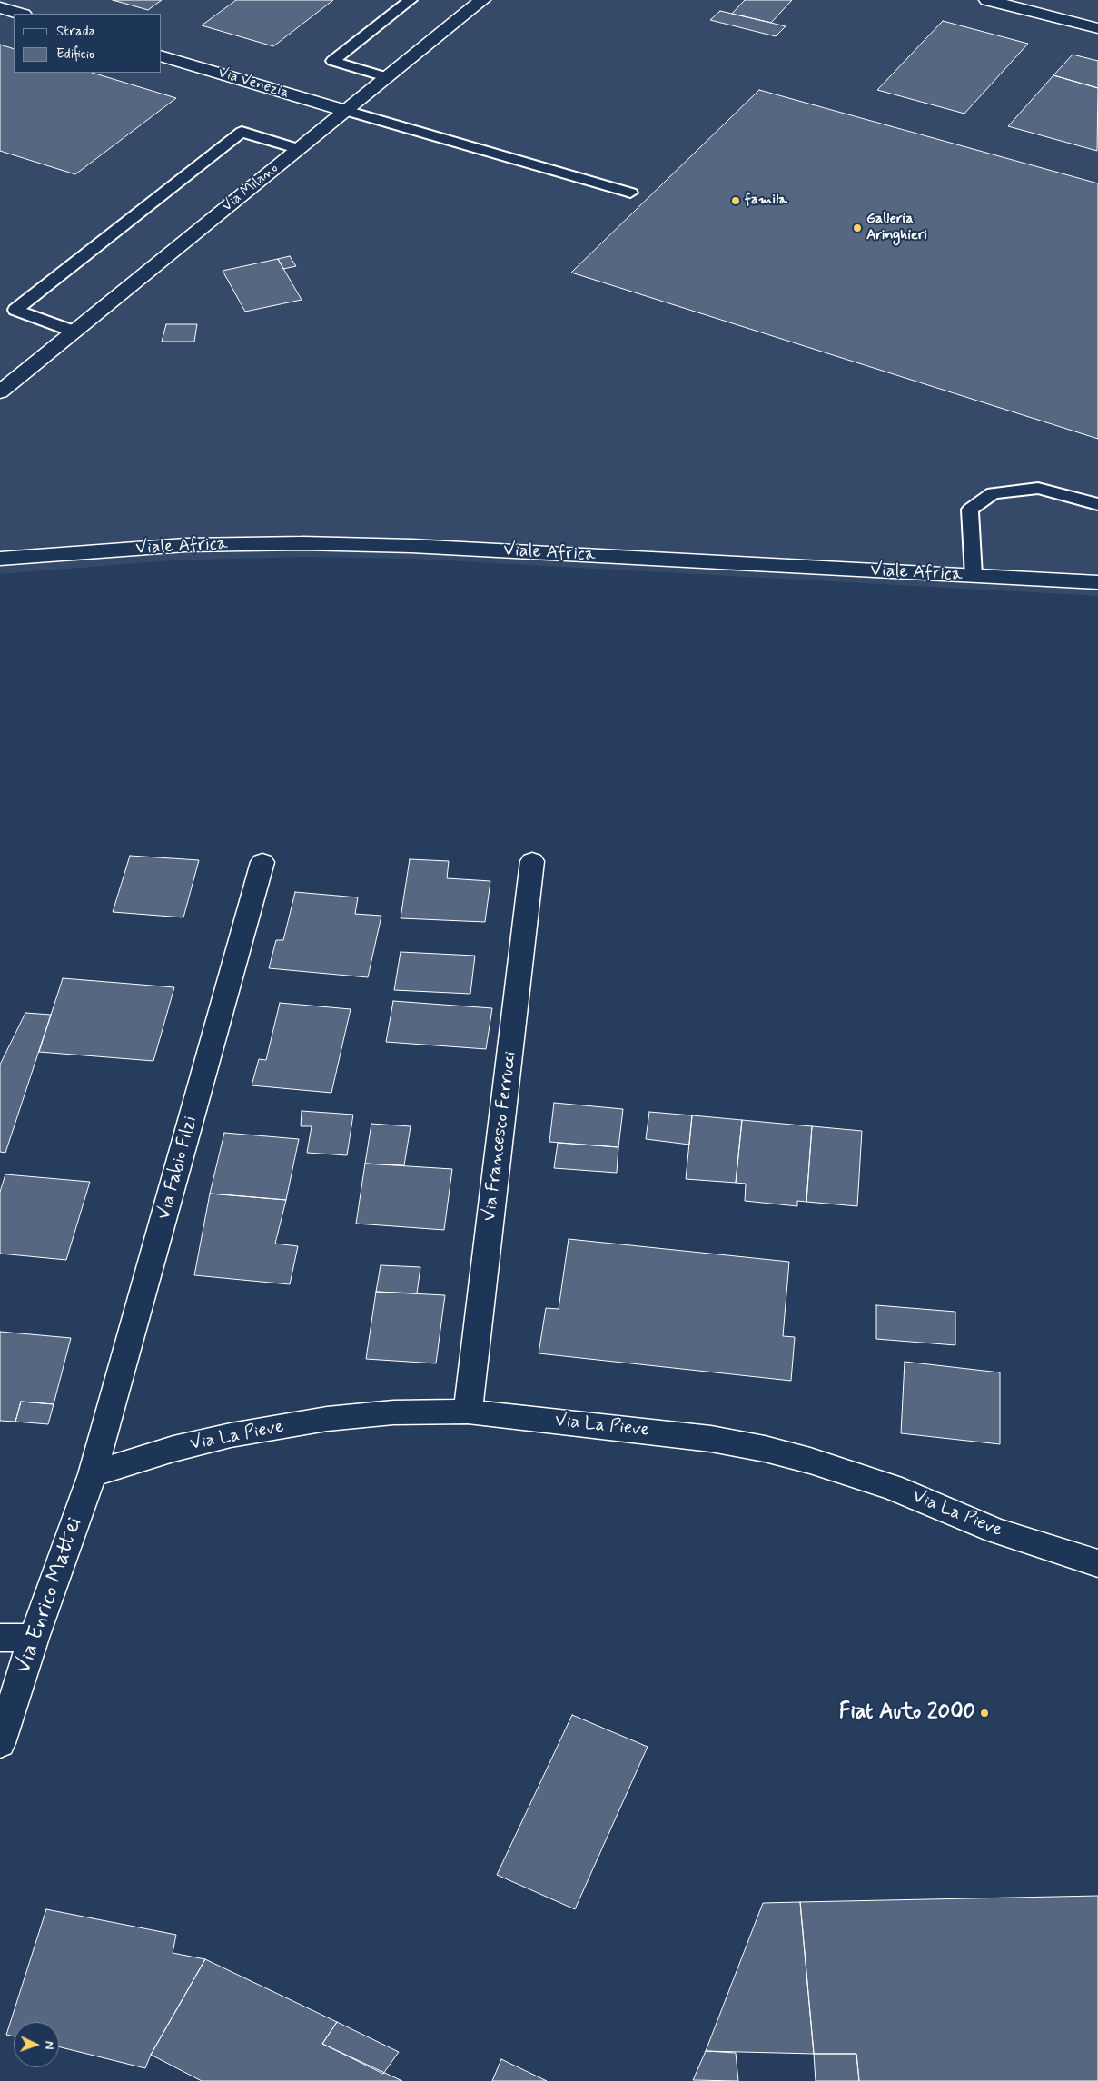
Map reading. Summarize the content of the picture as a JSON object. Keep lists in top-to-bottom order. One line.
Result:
{"streets":{"street":["Via Venezia","Via Milano","Viale Africa","Via Francesco Ferrucci","Via Fabio Filzi","Via La Pieve","Via Enrico Mattei"]},"crossings":[["Via Venezia","Via Milano"],["Via Francesco Ferrucci","Via La Pieve"],["Via Fabio Filzi","Via La Pieve"],["Via Fabio Filzi","Via Enrico Mattei"],["Via La Pieve","Via Enrico Mattei"]],"places":["famila","Galleria Aringhieri","Fiat Auto 2000"],"legend":["Strada","Edificio"],"north":"right"}
